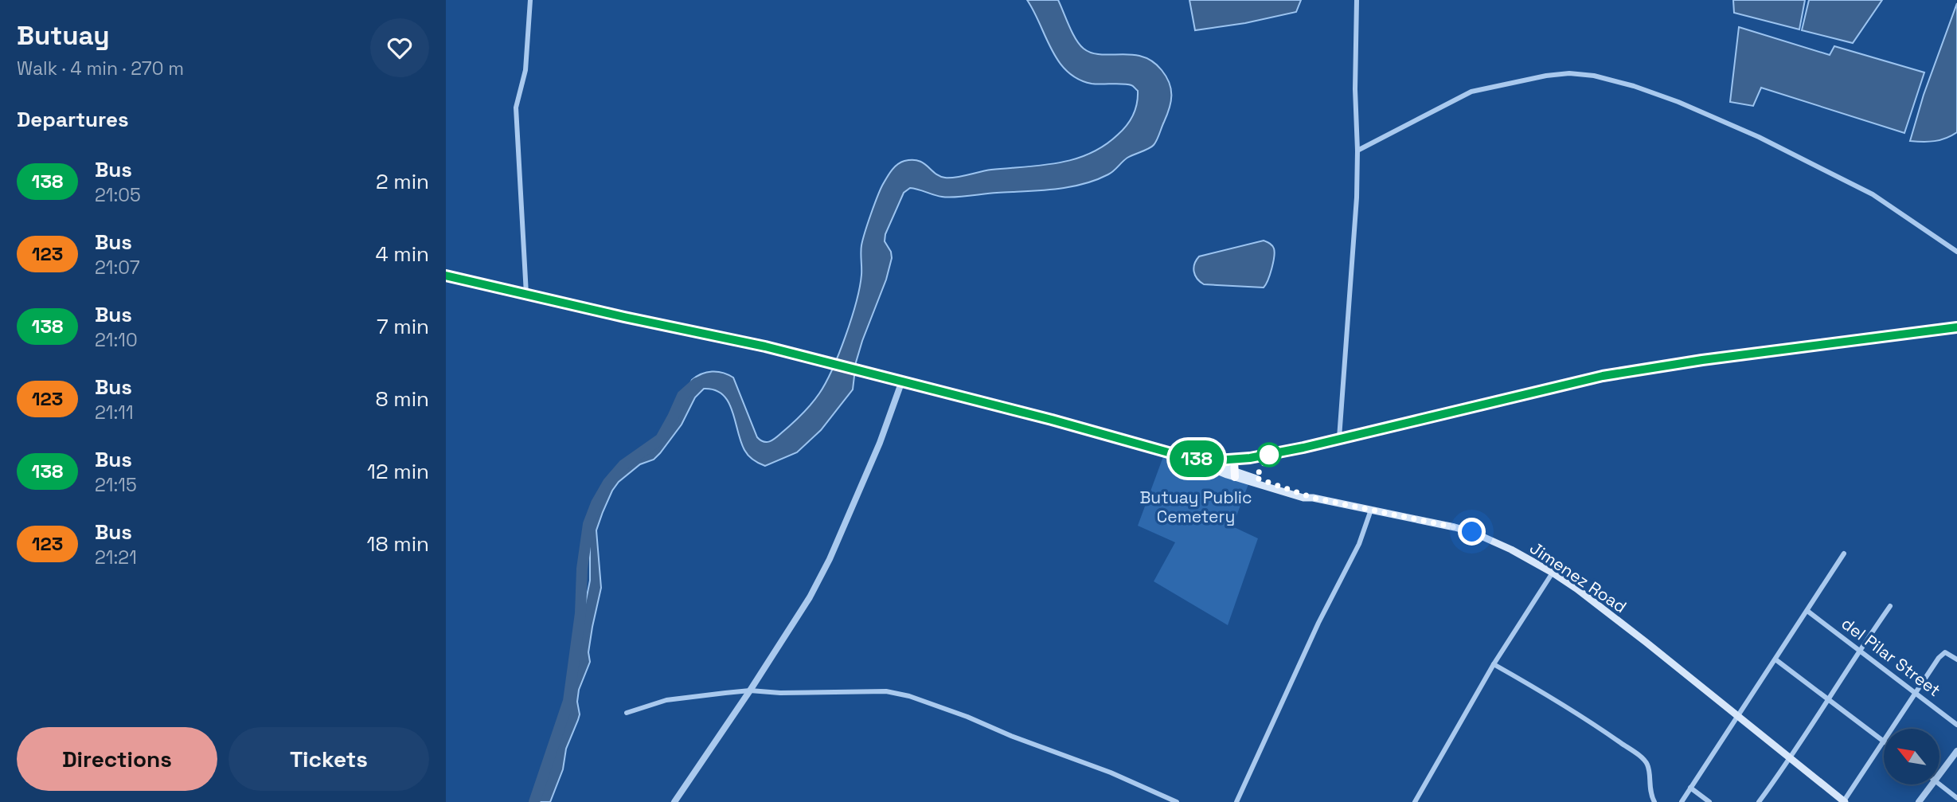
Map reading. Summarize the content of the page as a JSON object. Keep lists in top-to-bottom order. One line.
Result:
{"streets":{"main road":["Jimenez Road"],"street":["del Pilar Street"]},"parks":["Butuay Public Cemetery"],"lines":["bus line 138"],"north":"top left","page":{"heading":[["Butuay","Walk · 4 min · 270 m"],"Departures"],"on_map":"138","list":[{"mark":"138","name":"Bus","note":"21:05","value":"2 min"},{"mark":"123","name":"Bus","note":"21:07","value":"4 min"},{"mark":"138","name":"Bus","note":"21:10","value":"7 min"},{"mark":"123","name":"Bus","note":"21:11","value":"8 min"},{"mark":"138","name":"Bus","note":"21:15","value":"12 min"},{"mark":"123","name":"Bus","note":"21:21","value":"18 min"}],"buttons":["Directions","Tickets"]}}
